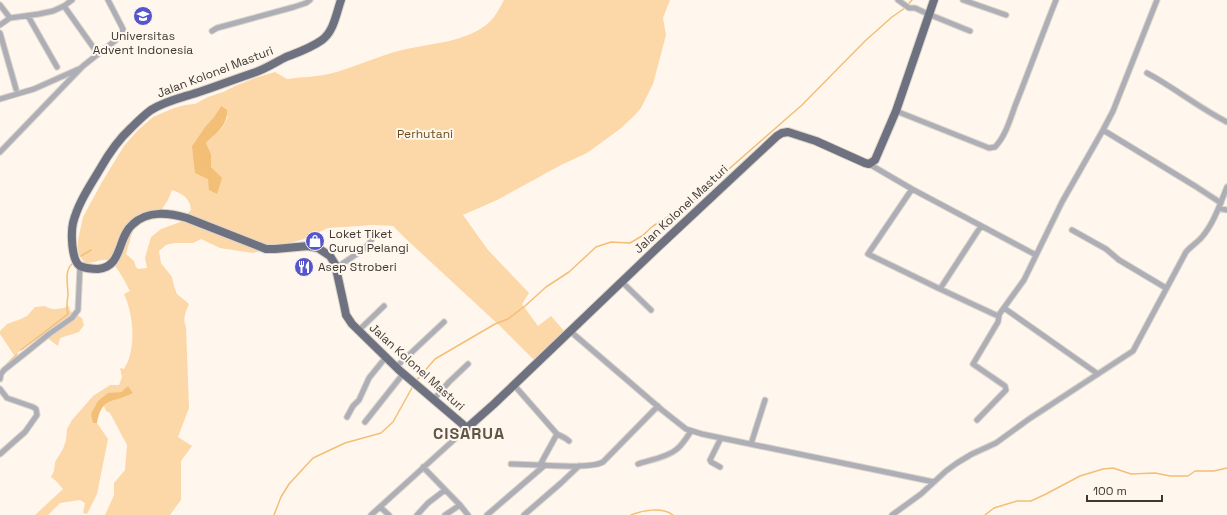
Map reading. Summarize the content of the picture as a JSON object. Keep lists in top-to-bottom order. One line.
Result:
{"streets":{"main road":["Jalan Kolonel Masturi"]},"districts":["CISARUA"],"parks":["Perhutani"],"places":{"school or university":["Universitas Advent Indonesia"],"shop":["Loket Tiket Curug Pelangi"],"restaurant":["Asep Stroberi"]},"scale_bar":"100 m"}
